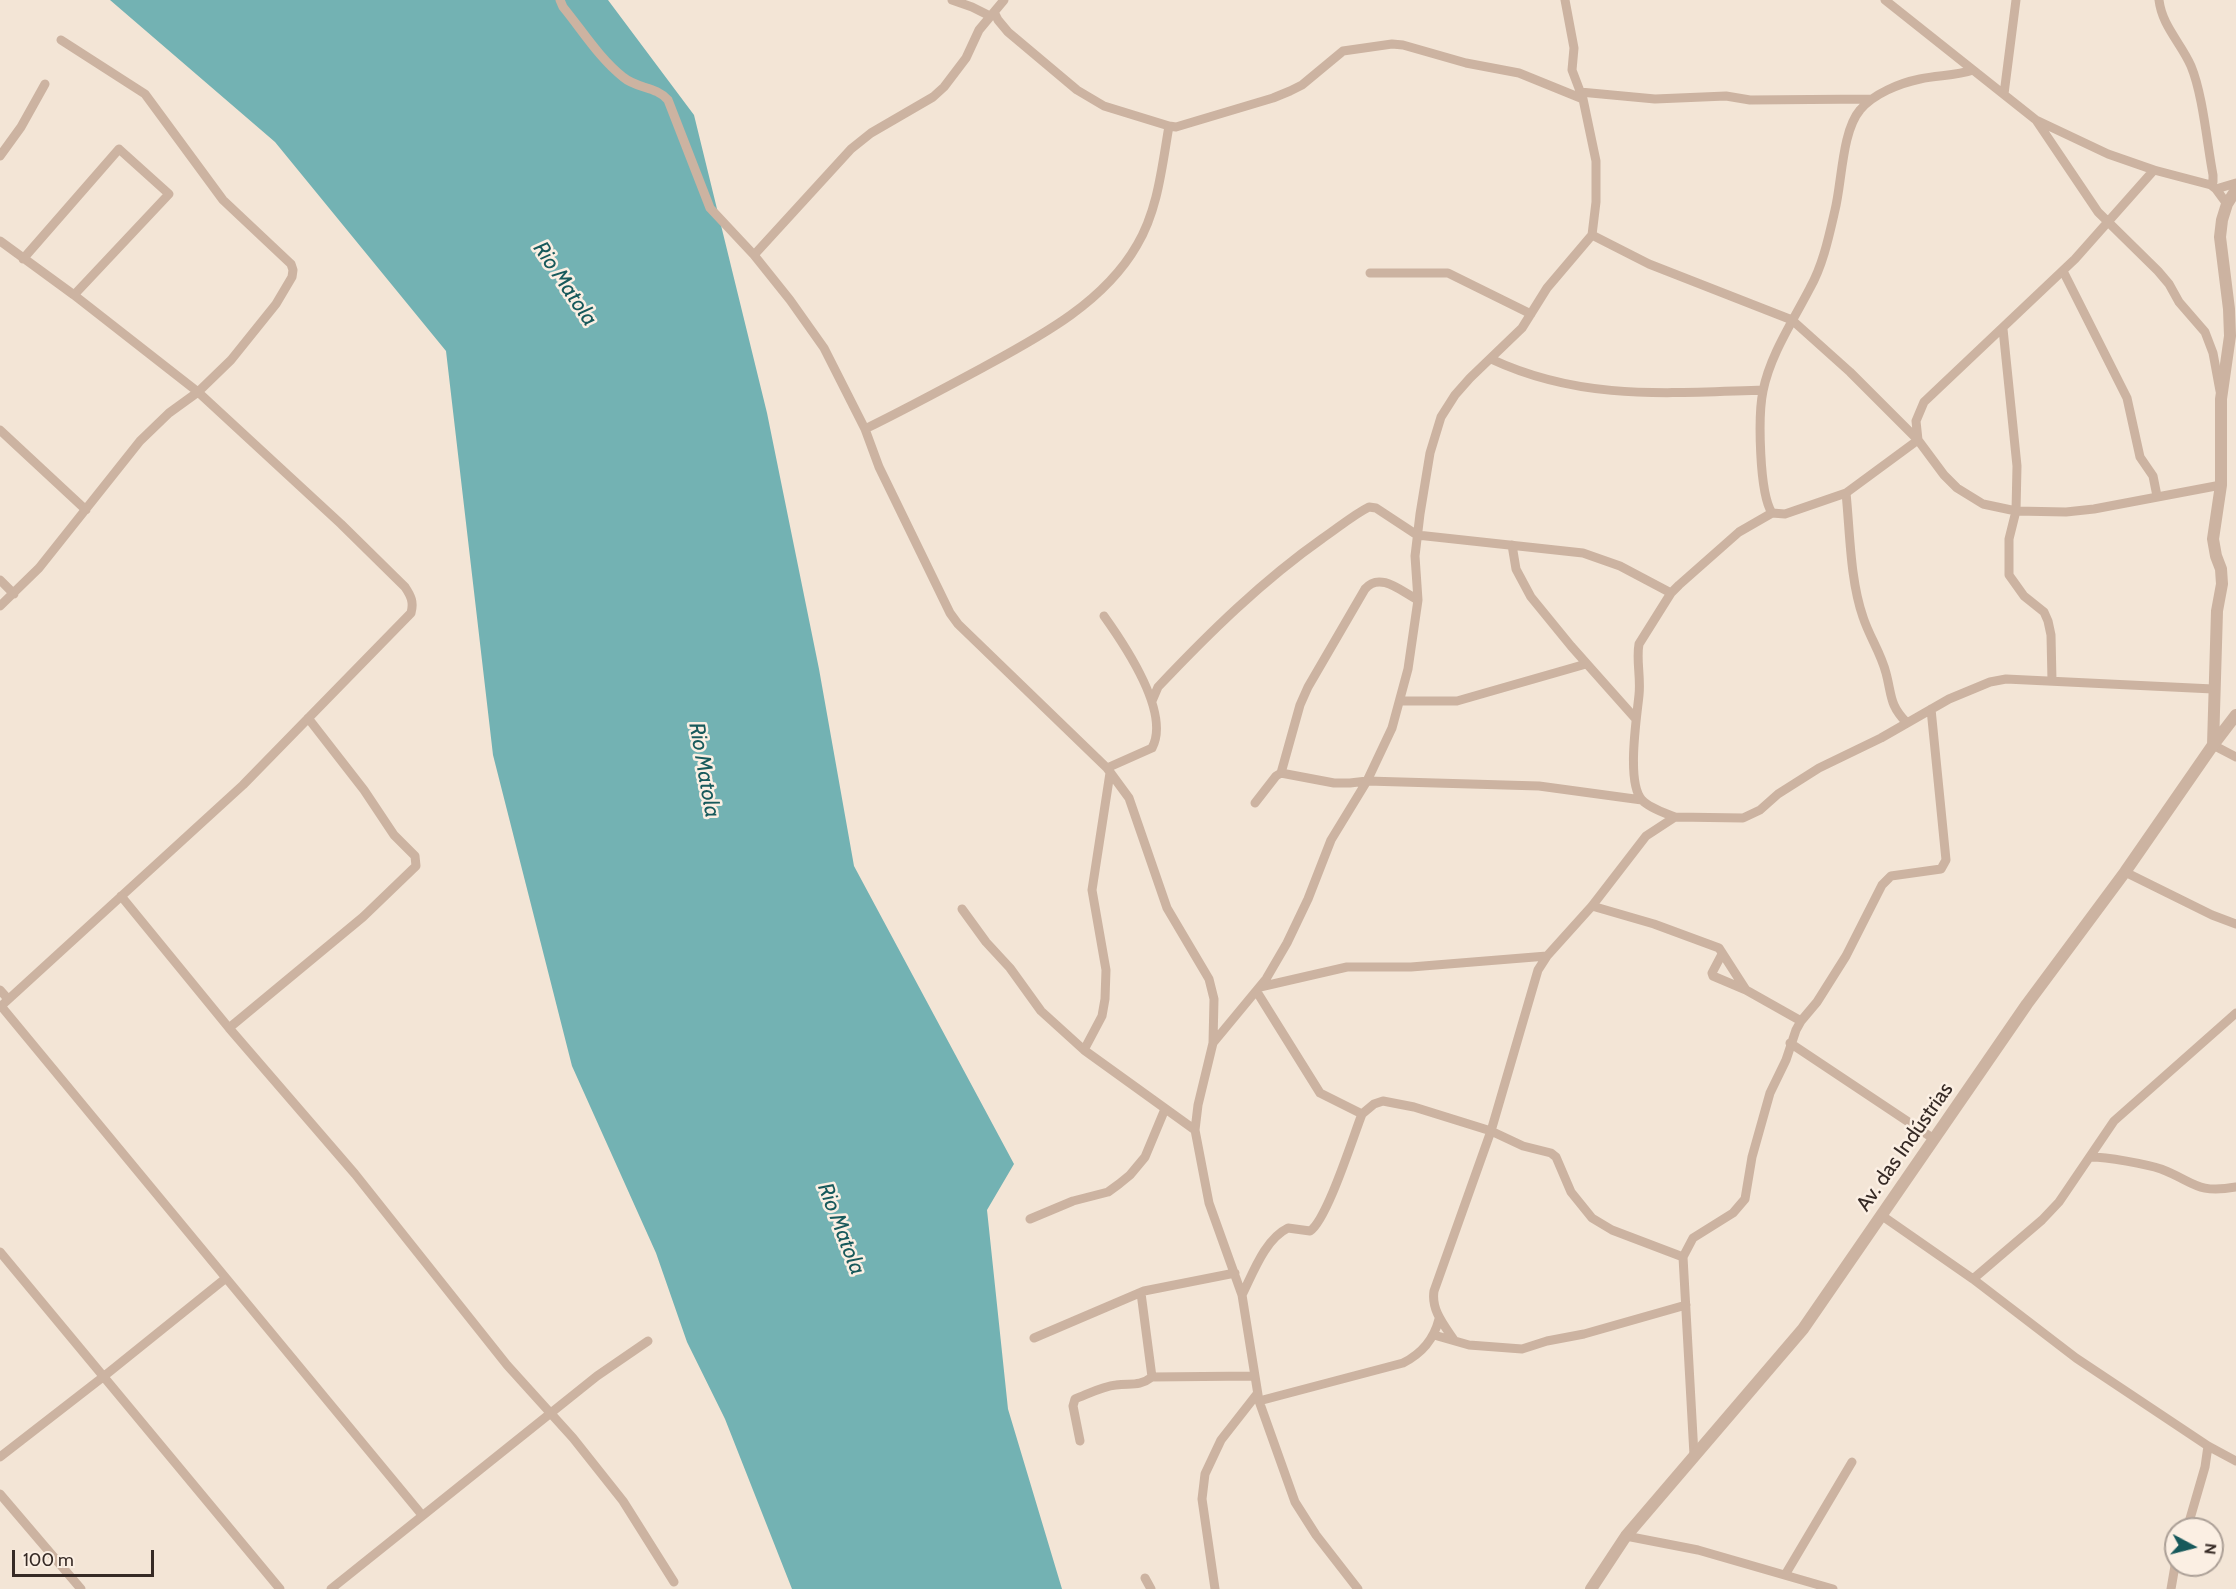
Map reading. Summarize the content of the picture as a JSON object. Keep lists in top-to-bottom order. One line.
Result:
{"streets":{"street":["Av. das Indústrias"]},"water":["Rio Matola"],"scale_bar":"100 m","north":"right"}
